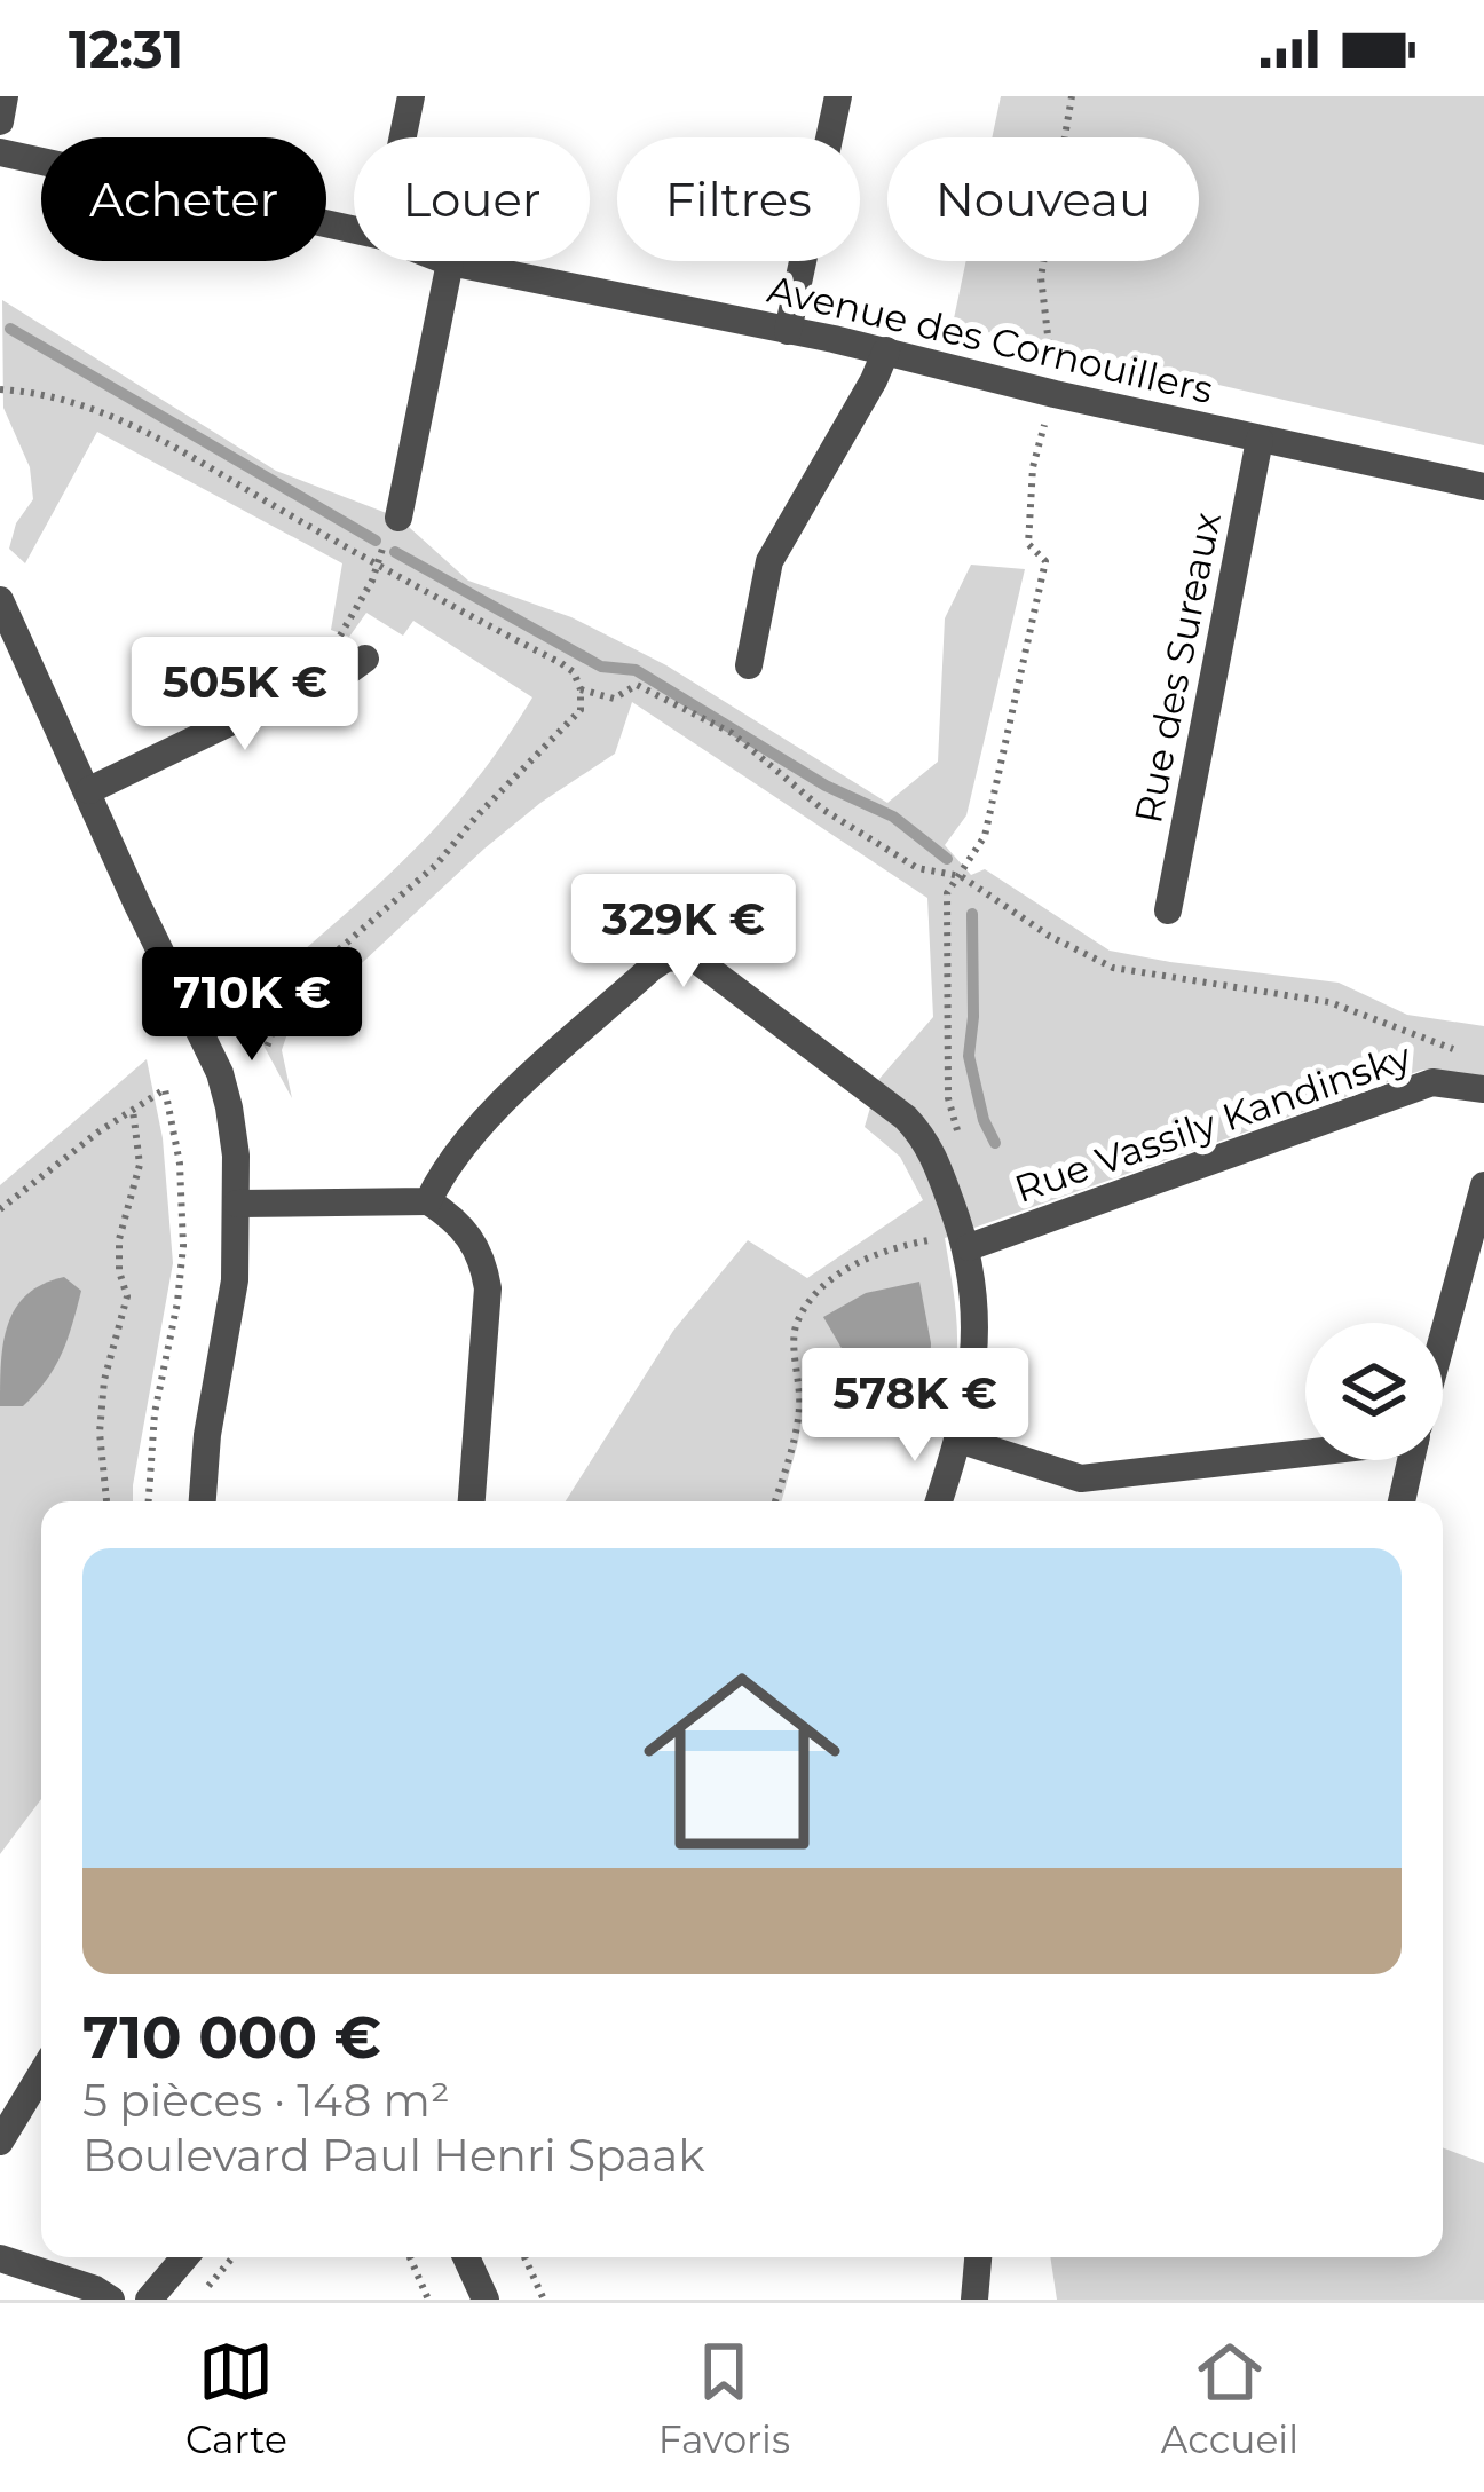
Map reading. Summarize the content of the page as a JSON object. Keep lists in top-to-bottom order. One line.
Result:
{"streets":{"street":["Avenue des Cornouillers","Rue des Sureaux","Rue Vassily Kandinsky"]},"crossings":[["Avenue des Cornouillers","Rue des Sureaux"]],"page":{"status":"12:31","chip":["Acheter","Louer","Filtres","Nouveau"],"price":["505K €","329K €","710K €","578K €"],"list":[{"name":"710 000 €","note":"5 pièces · 148 m² · Boulevard Paul Henri Spaak"}],"tabs":["Carte","Favoris","Accueil"]}}
